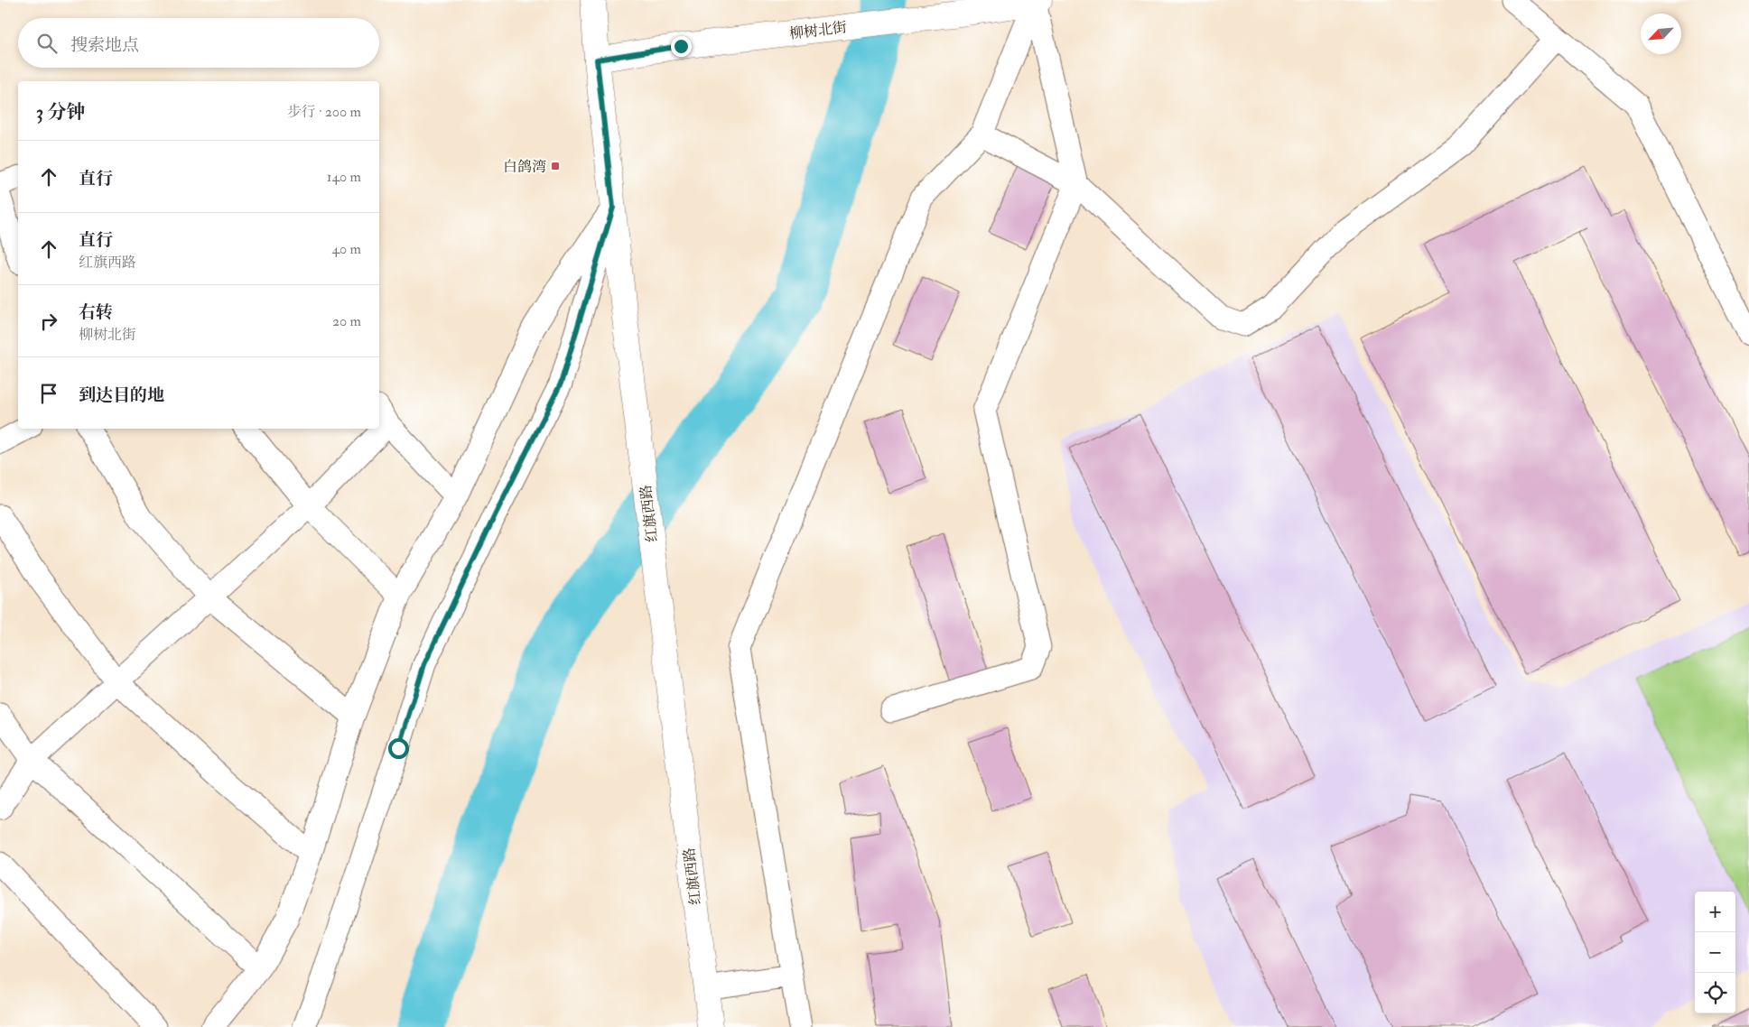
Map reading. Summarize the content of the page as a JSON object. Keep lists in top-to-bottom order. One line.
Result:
{"streets":{"main road":["柳树北街","红旗西路"]},"crossings":[["柳树北街","红旗西路"]],"places":{"transit":["白鸽湾"]},"north":"bottom left","page":{"search":"搜索地点","heading":["3 分钟","步行 · 200 m"],"list":[["直行","140 m"],["直行","红旗西路","40 m"],["右转","柳树北街","20 m"],"到达目的地"],"map_buttons":["+","−"]}}
